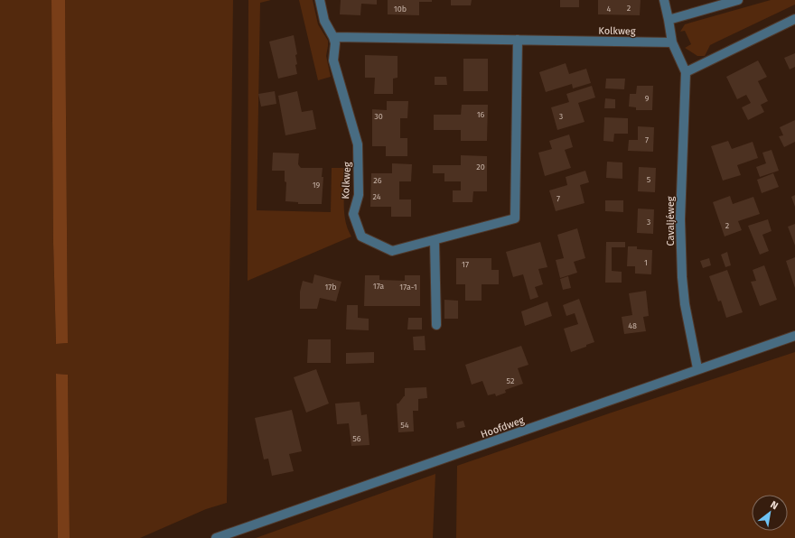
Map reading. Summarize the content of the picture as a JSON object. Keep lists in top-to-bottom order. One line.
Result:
{"streets":{"street":["Kolkweg","Cavaljéweg","Hoofdweg"]},"crossings":[["Kolkweg","Cavaljéweg"],["Cavaljéweg","Hoofdweg"]],"house_numbers":["2","10b","4","9","16","30","3","7","20","5","26","19","24","7","3","2","1","17","17a","17b","17a-1","48","52","54","56"],"north":"top right"}
